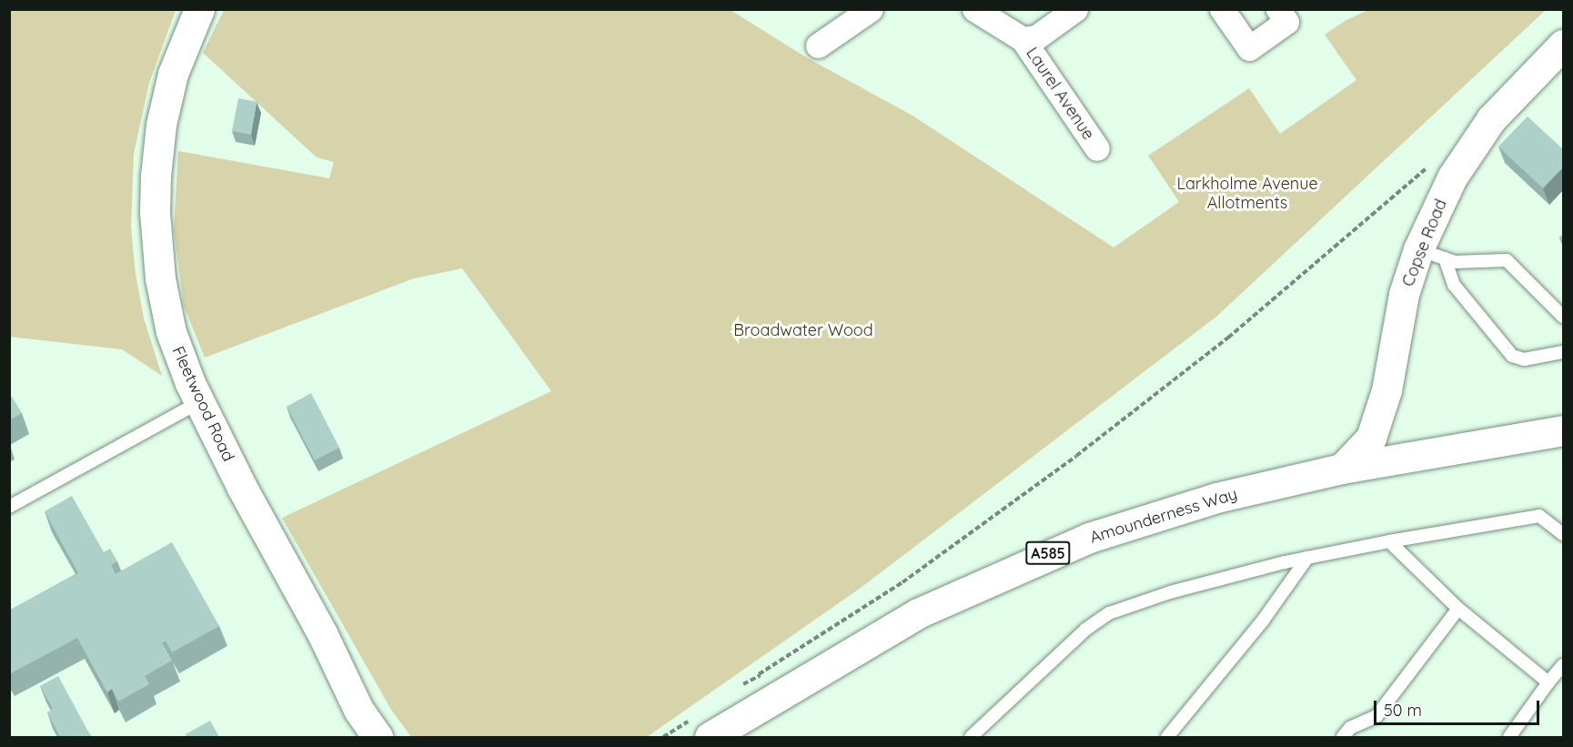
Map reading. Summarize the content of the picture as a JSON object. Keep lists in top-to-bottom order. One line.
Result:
{"streets":{"main road":["Copse Road","Fleetwood Road","Amounderness Way","A585"],"street":["Laurel Avenue"]},"crossings":[["Copse Road","Amounderness Way"]],"parks":["Larkholme Avenue Allotments","Broadwater Wood"],"scale_bar":"50 m"}
